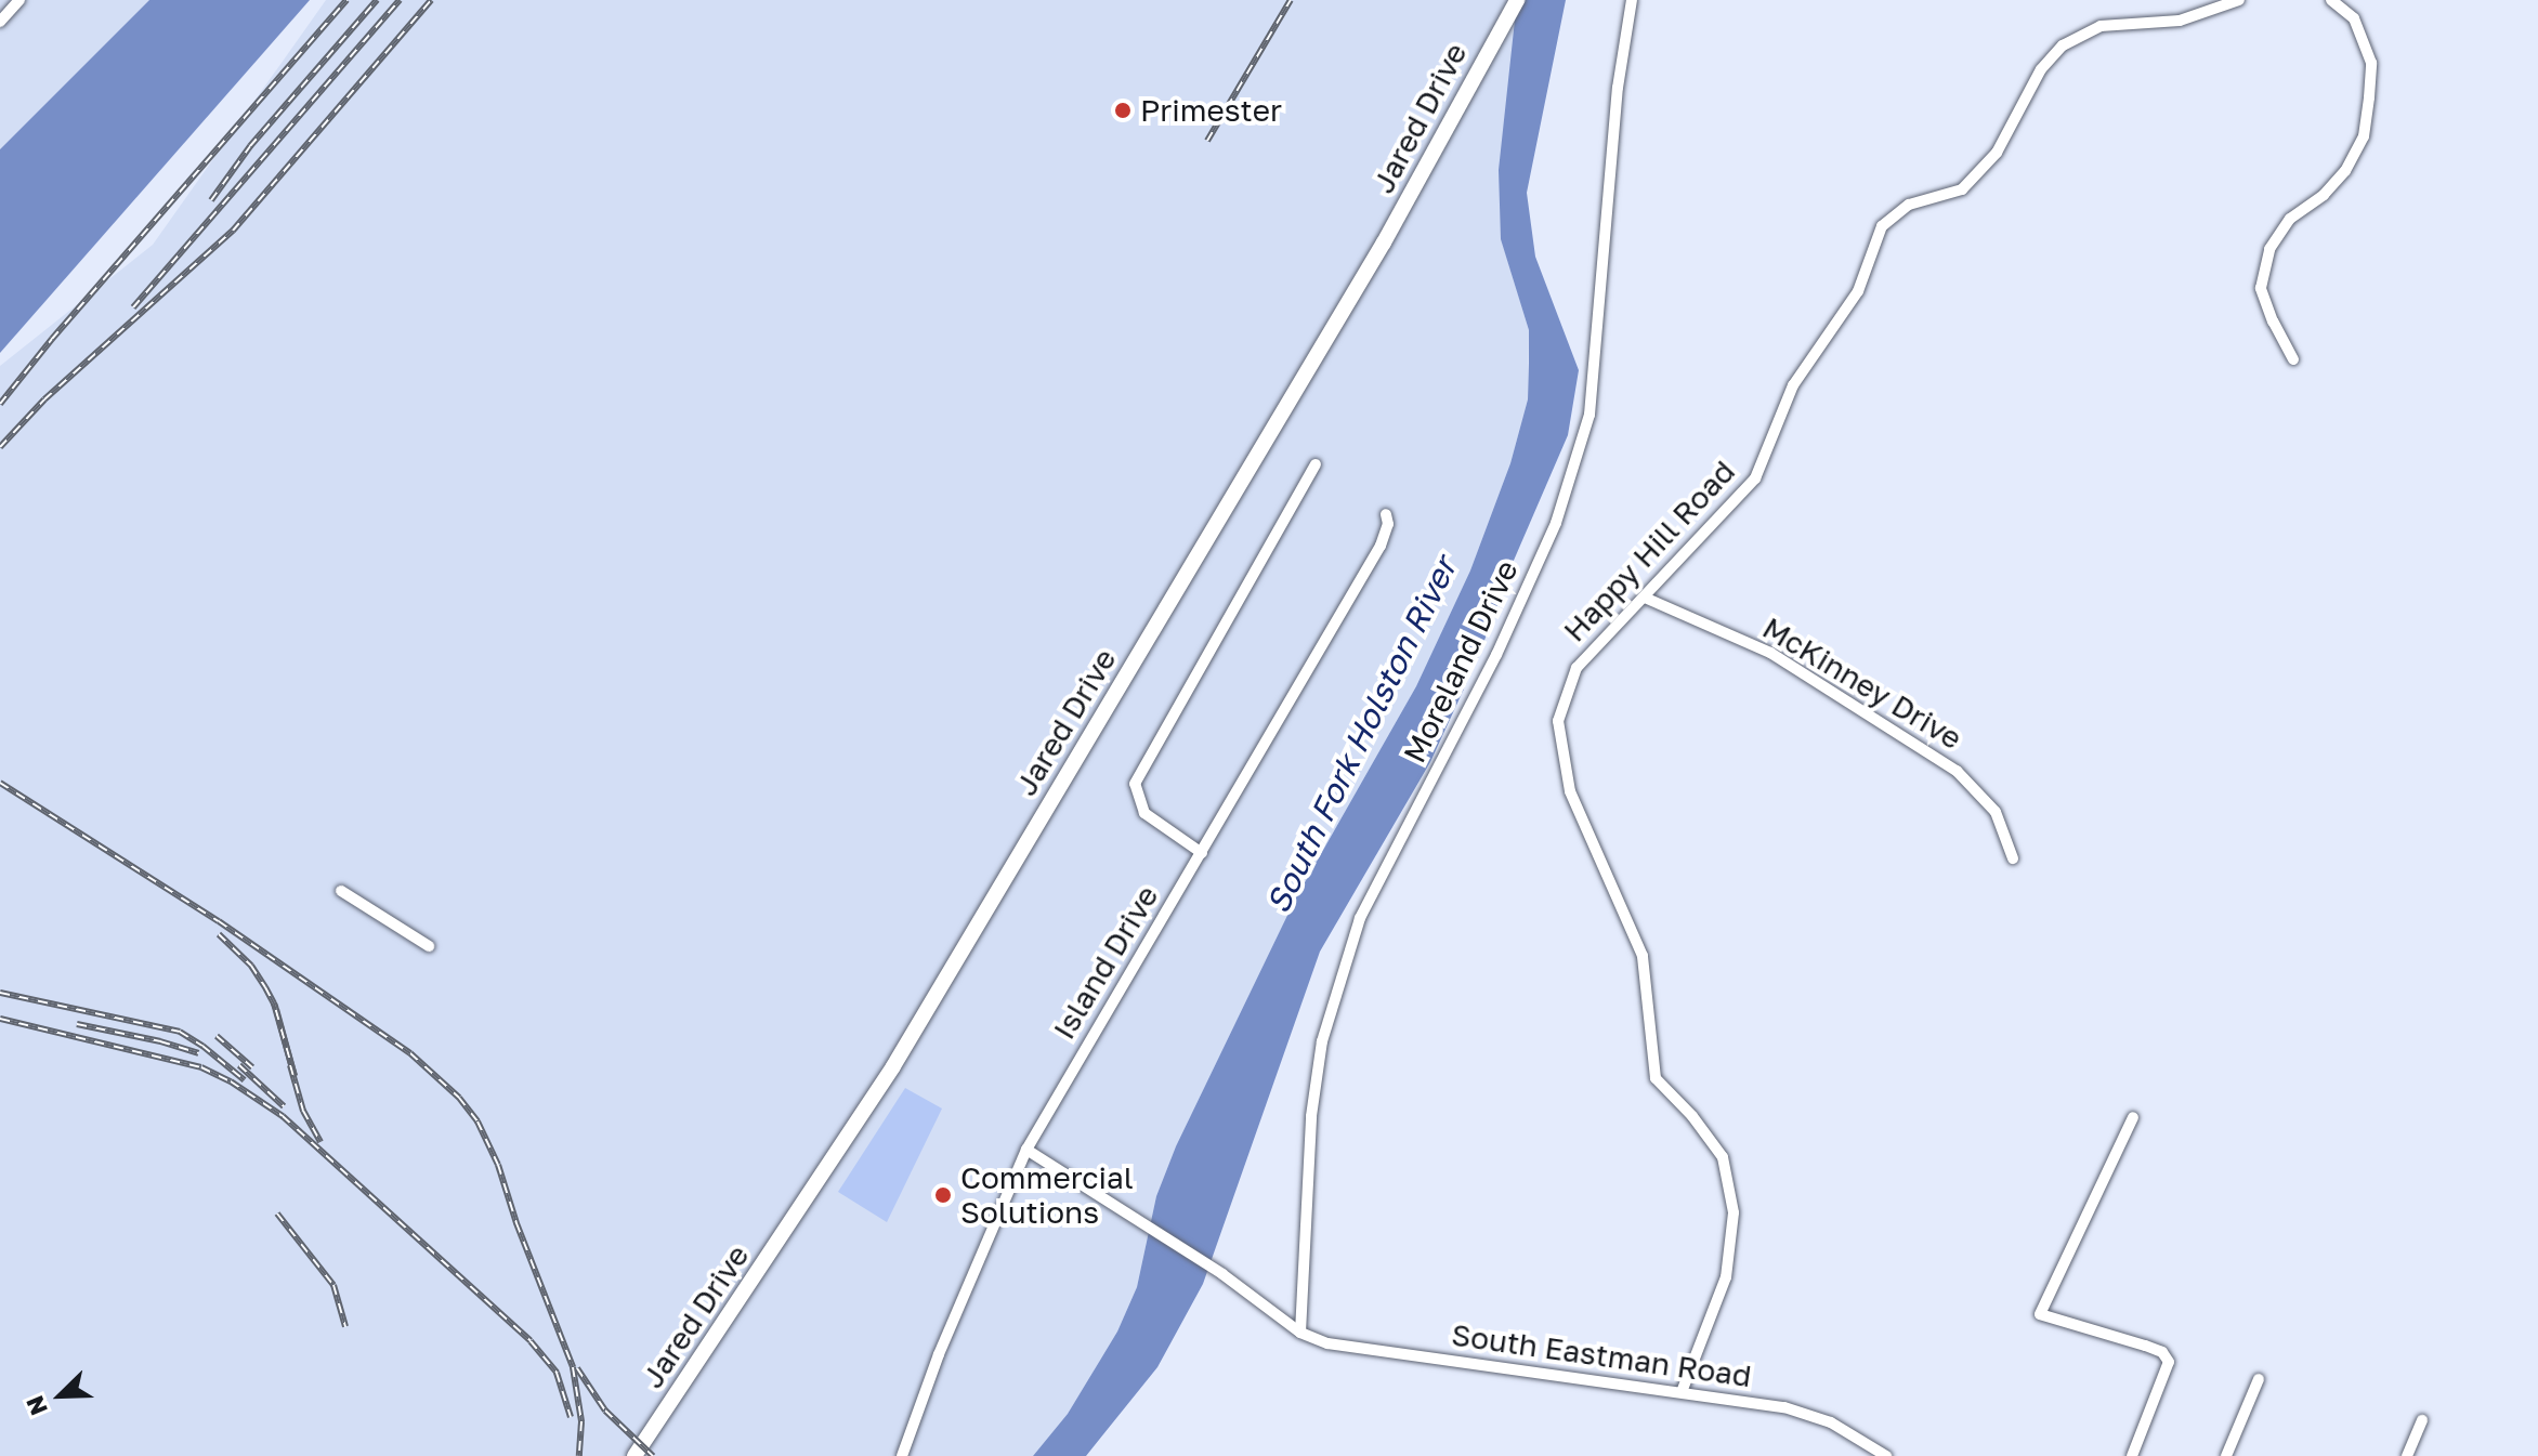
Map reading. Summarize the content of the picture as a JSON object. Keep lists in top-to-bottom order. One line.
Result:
{"streets":{"main road":["Jared Drive"],"street":["Happy Hill Road","Moreland Drive","McKinney Drive","Island Drive","South Eastman Road"]},"crossings":[["Happy Hill Road","McKinney Drive"],["Happy Hill Road","South Eastman Road"],["Moreland Drive","South Eastman Road"],["Island Drive","South Eastman Road"]],"water":["South Fork Holston River"],"places":["Primester","Commercial Solutions"],"north":"bottom left"}
